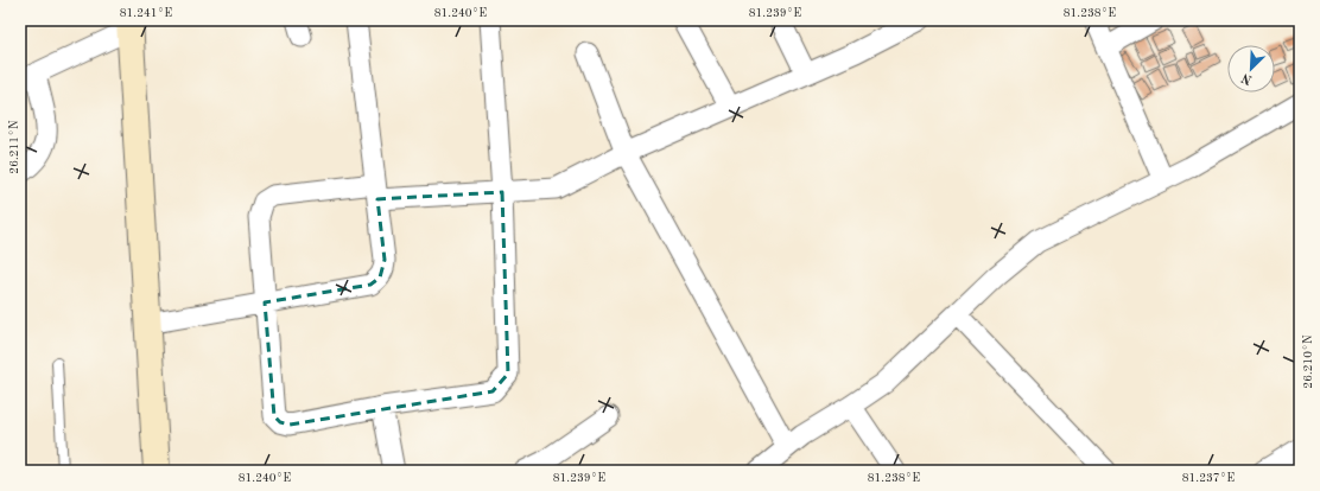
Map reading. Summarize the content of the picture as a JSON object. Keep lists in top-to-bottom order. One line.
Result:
{"north":"bottom left","coordinates":["81.241°E","81.240°E","81.239°E","81.238°E","26.211°N","26.210°N","81.237°E"]}
